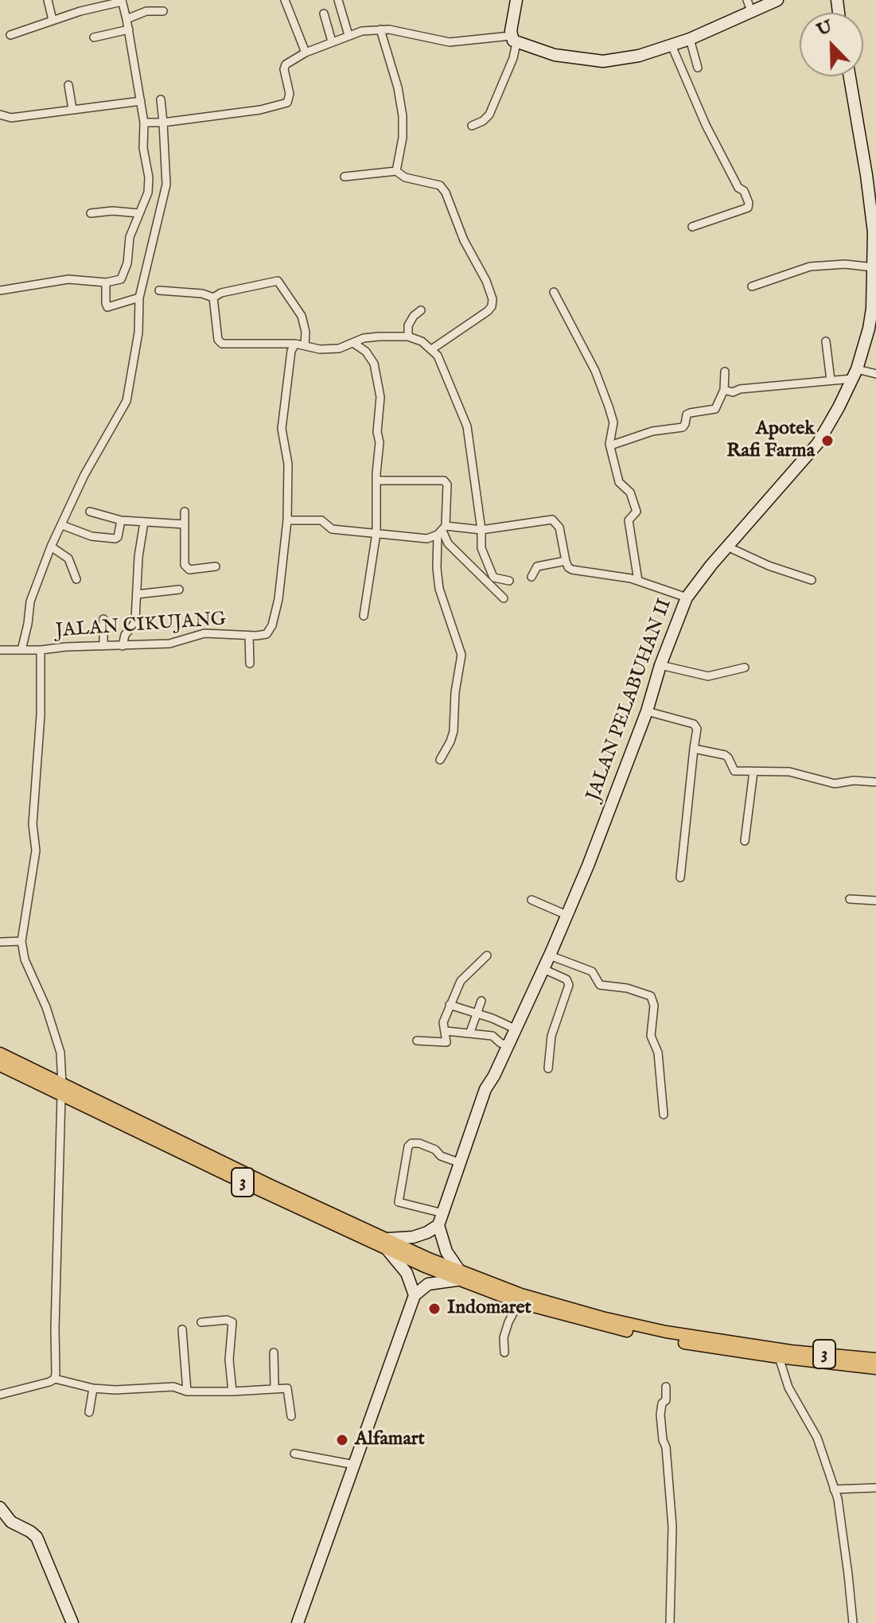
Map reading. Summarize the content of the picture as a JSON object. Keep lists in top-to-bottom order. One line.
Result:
{"streets":{"main road":["JALAN PELABUHAN II","3"],"street":["JALAN CIKUJANG"]},"places":["Apotek Rafi Farma","Indomaret","Alfamart"],"north":"top left"}
